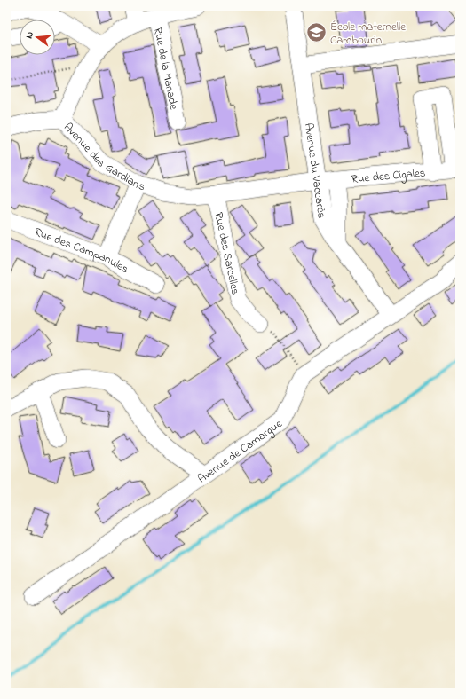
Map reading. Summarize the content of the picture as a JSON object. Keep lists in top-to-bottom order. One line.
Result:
{"streets":{"street":["Rue de la Manade","Avenue des Gardians","Avenue du Vaccarès","Rue des Cigales","Rue des Campanules","Rue des Sarcelles","Avenue de Camargue"]},"crossings":[["Rue de la Manade","Avenue des Gardians"],["Avenue des Gardians","Avenue du Vaccarès"],["Avenue des Gardians","Rue des Cigales"],["Avenue des Gardians","Rue des Sarcelles"],["Avenue du Vaccarès","Rue des Cigales"],["Avenue du Vaccarès","Avenue de Camargue"]],"places":{"school or university":["École maternelle Cambourin"]},"north":"left"}
